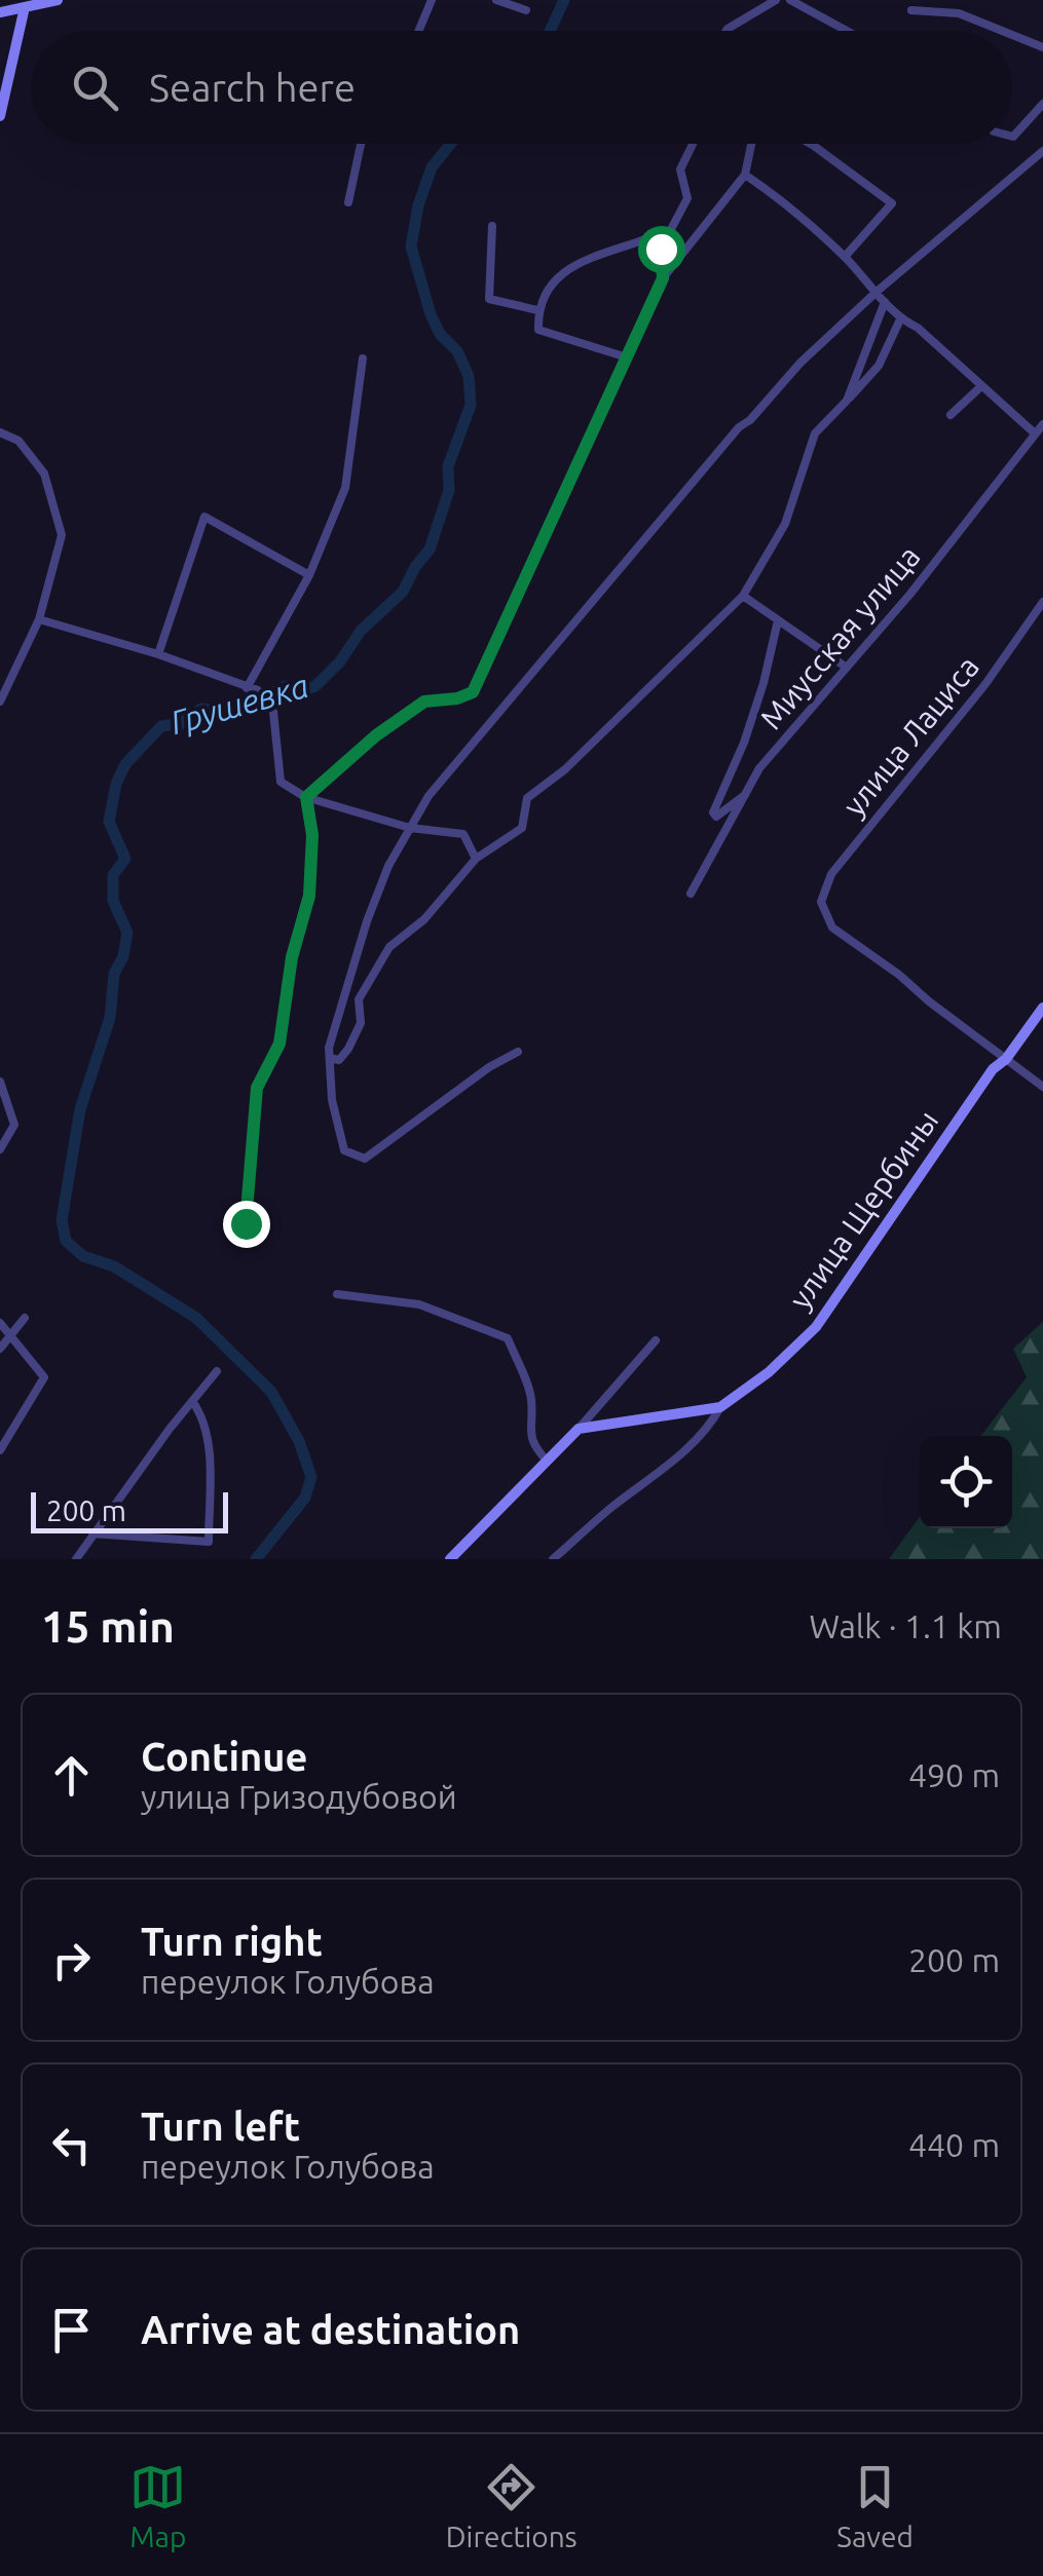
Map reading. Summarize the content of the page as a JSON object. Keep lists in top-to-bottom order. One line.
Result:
{"streets":{"street":["Миусская улица","улица Лациса","улица Щербины"]},"crossings":[["улица Лациса","улица Щербины"]],"water":["Грушевка"],"scale_bar":"200 m","page":{"search":"Search here","scale":"200 m","heading":["15 min","Walk · 1.1 km"],"list":[["Continue","улица Гризодубовой","490 m"],["Turn right","переулок Голубова","200 m"],["Turn left","переулок Голубова","440 m"],"Arrive at destination"],"nav":["Map","Directions","Saved"]}}
